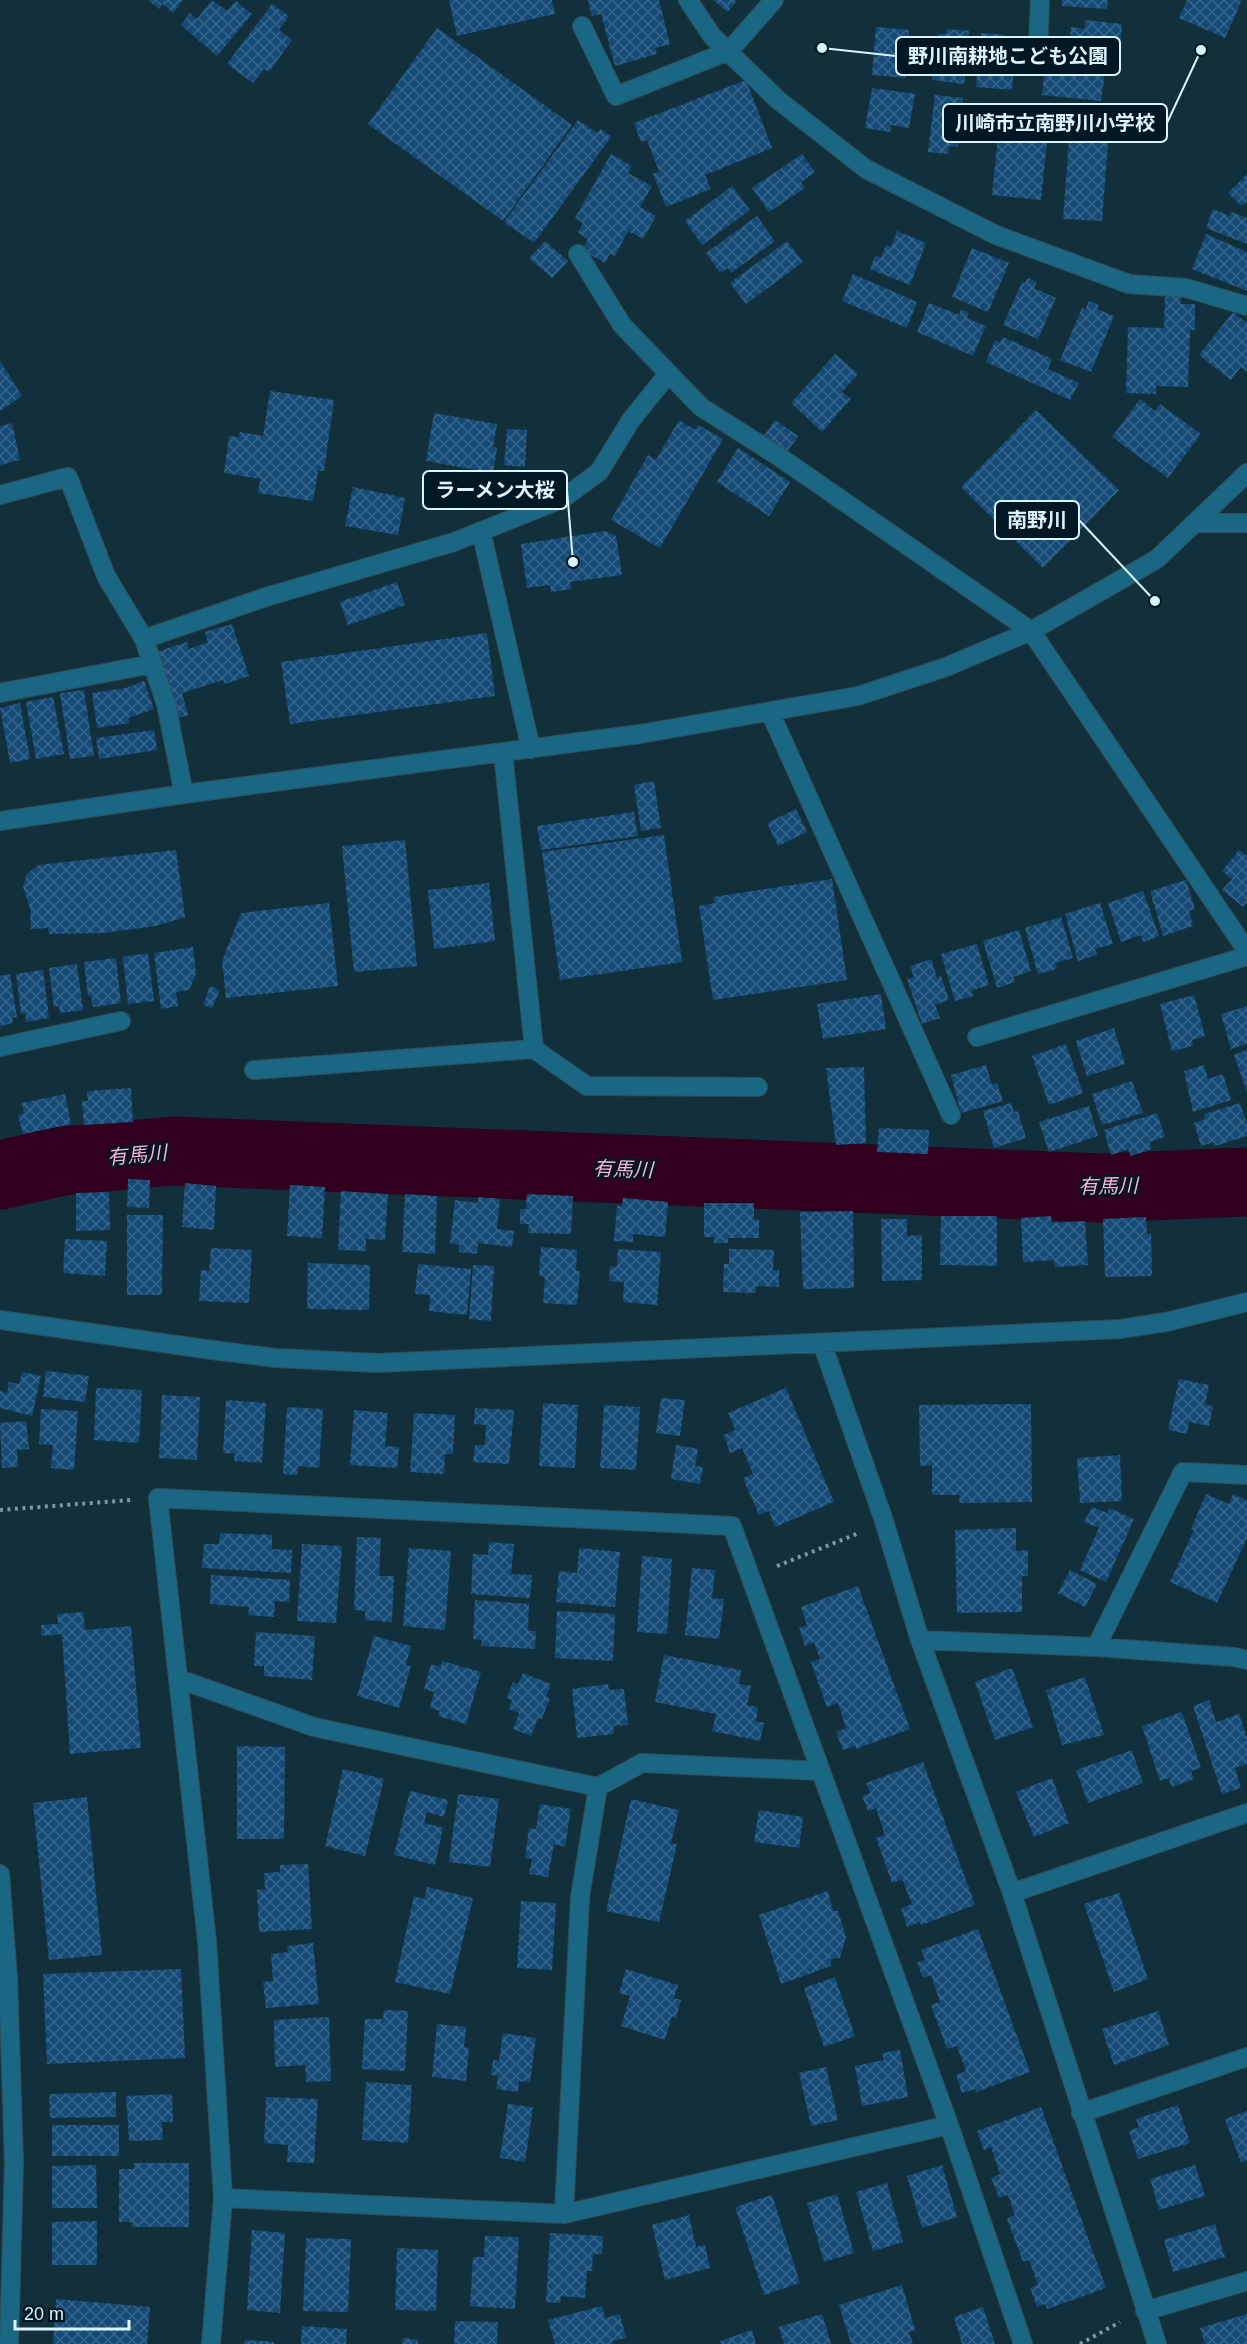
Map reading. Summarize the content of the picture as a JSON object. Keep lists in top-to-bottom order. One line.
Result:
{"water":["有馬川"],"places":["野川南耕地こども公園","川崎市立南野川小学校","ラーメン大桜","南野川"],"scale_bar":"20 m"}
